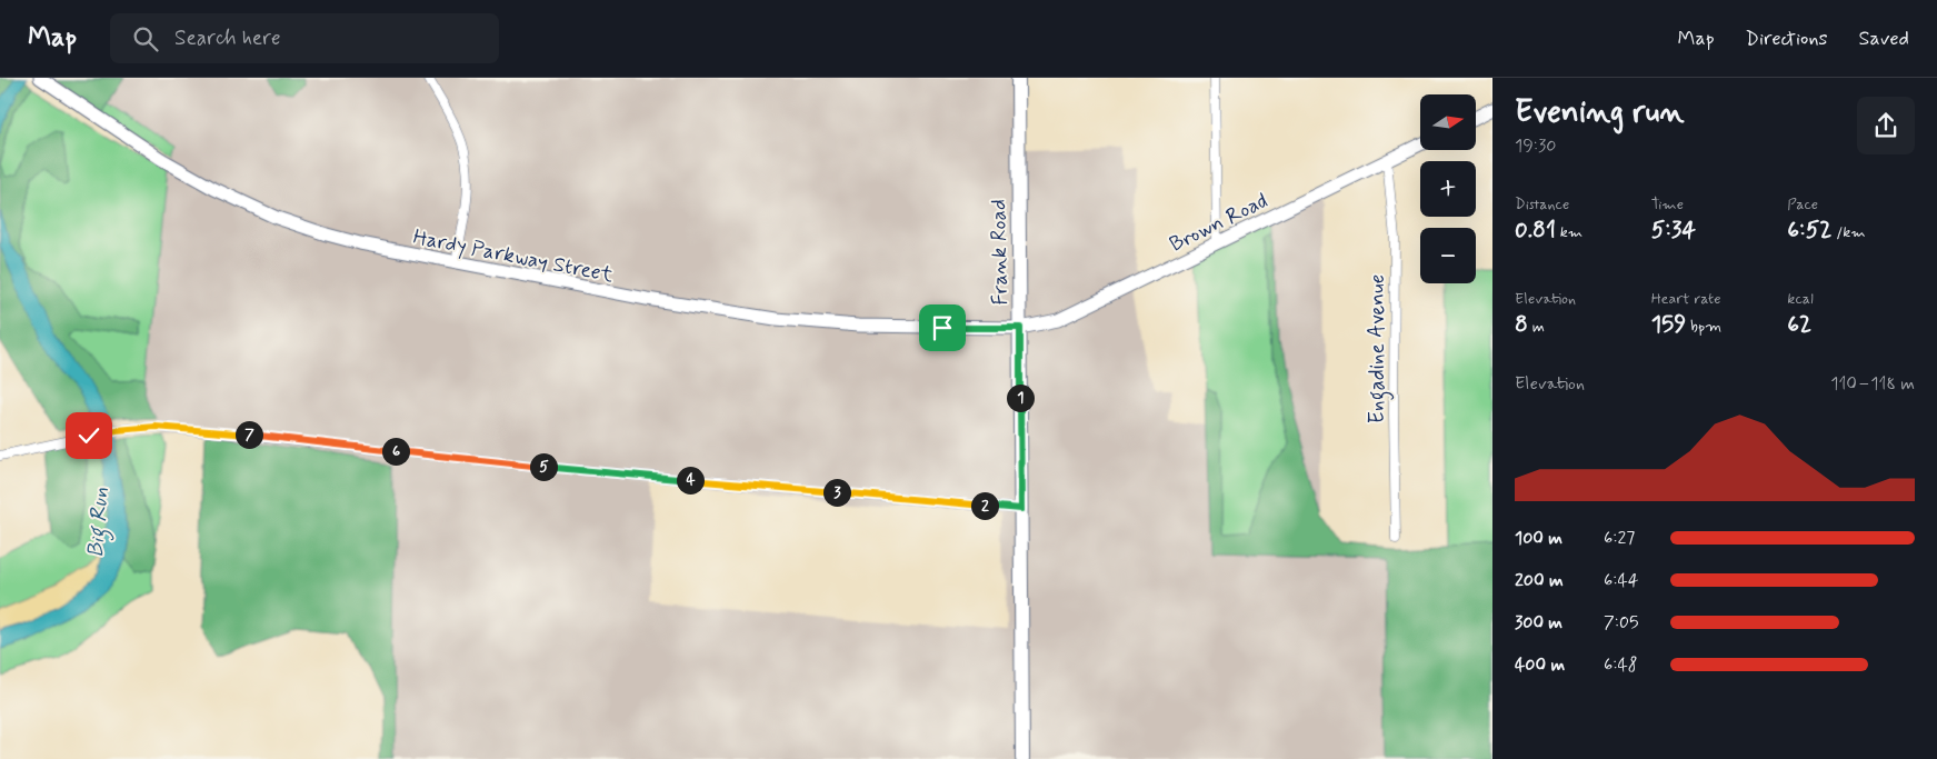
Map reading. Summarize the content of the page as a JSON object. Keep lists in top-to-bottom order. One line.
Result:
{"streets":{"main road":["Brown Road","Frank Road","Hardy Parkway Street"],"street":["Engadine Avenue"]},"crossings":[["Brown Road","Frank Road"],["Brown Road","Hardy Parkway Street"],["Brown Road","Engadine Avenue"],["Frank Road","Hardy Parkway Street"]],"water":["Big Run"],"north":"right","page":{"header":"Map","search":"Search here","nav":["Map","Directions","Saved"],"heading":["Evening run","19:30"],"map_buttons":["+","−"],"stats":[["Distance","0.81 km"],["Time","5:34"],["Pace","6:52 /km"],["Elevation","8 m"],["Heart rate","159 bpm"],["kcal","62"]],"chart":["Elevation","110–118 m"],"pins":["1","7","6","5","4","3","2"],"list":[{"name":"100 m","note":"6:27"},{"name":"200 m","note":"6:44"},{"name":"300 m","note":"7:05"},{"name":"400 m","note":"6:48"}]}}
